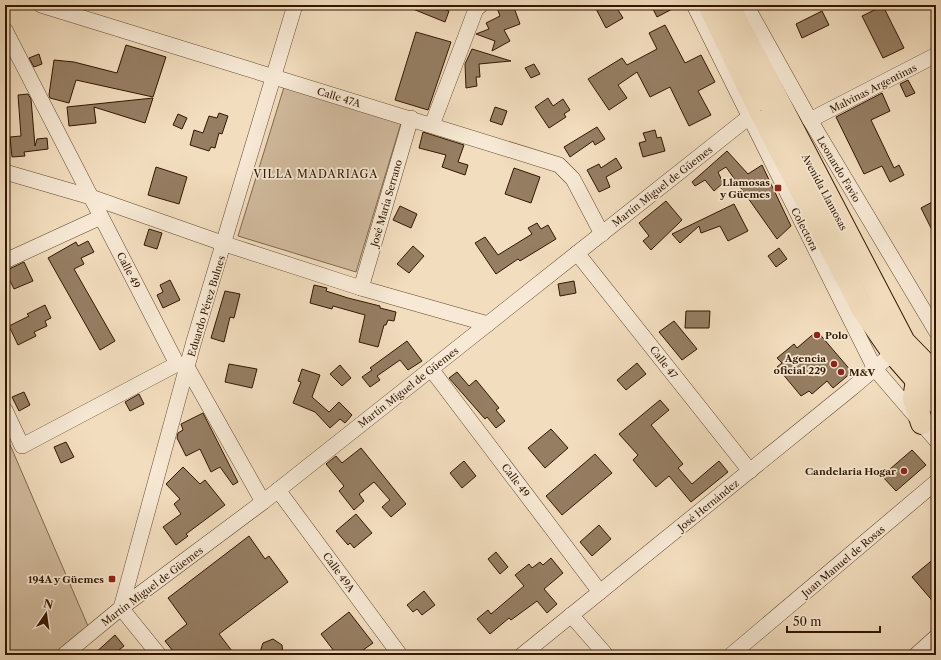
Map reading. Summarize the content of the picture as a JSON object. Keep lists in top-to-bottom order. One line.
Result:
{"streets":{"highway":["Avenida Llamosas"],"street":["Malvinas Argentinas","Calle 47A","Leonardo Favio","Martín Miguel de Güemes","José María Serrano","Colectora","Calle 49","Eduardo Pérez Bulnes","Calle 47","José Hernández","Juan Manuel de Rosas","Calle 49A"]},"crossings":[["Malvinas Argentinas","Leonardo Favio"],["Calle 47A","Martín Miguel de Güemes"],["Calle 47A","José María Serrano"],["Calle 47A","Eduardo Pérez Bulnes"],["Martín Miguel de Güemes","Colectora"],["Martín Miguel de Güemes","Calle 49"],["Martín Miguel de Güemes","Eduardo Pérez Bulnes"],["Martín Miguel de Güemes","Calle 47"],["Martín Miguel de Güemes","Calle 49A"],["Avenida Llamosas","José Hernández"],["Colectora","José Hernández"],["Calle 49","Eduardo Pérez Bulnes"],["Calle 49","José Hernández"],["Calle 47","José Hernández"]],"districts":["VILLA MADARIAGA"],"places":{"transit":["Llamosas y Güemes","194A y Güemes"],"other":["Polo","Agencia oficial 229","M&V","Candelaria Hogar"]},"scale_bar":"50 m","north":"top"}
